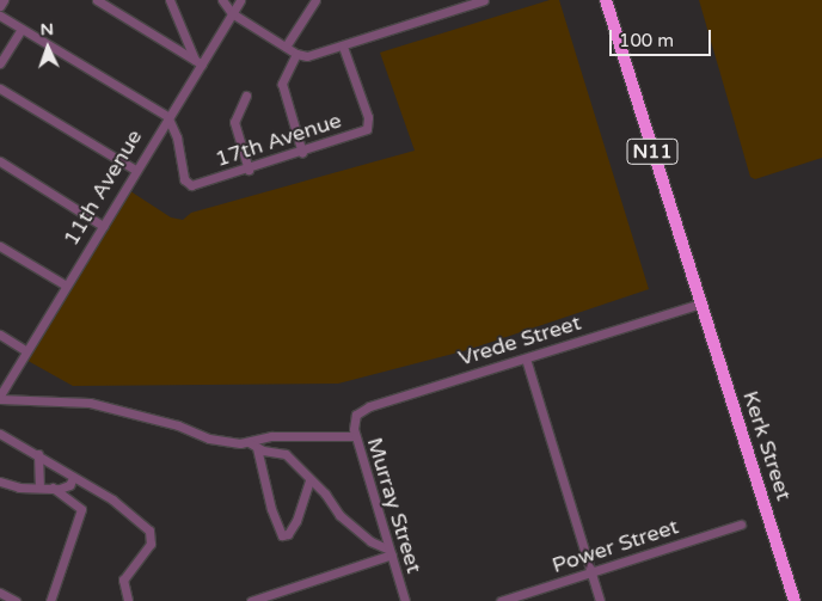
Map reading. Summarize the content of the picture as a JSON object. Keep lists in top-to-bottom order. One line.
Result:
{"streets":{"highway":["N11","Kerk Street"],"street":["17th Avenue","11th Avenue","Vrede Street","Murray Street","Power Street"]},"crossings":[["17th Avenue","11th Avenue"],["N11","Vrede Street"],["N11","Kerk Street"],["Vrede Street","Kerk Street"],["Vrede Street","Murray Street"]],"scale_bar":"100 m","north":"top"}
